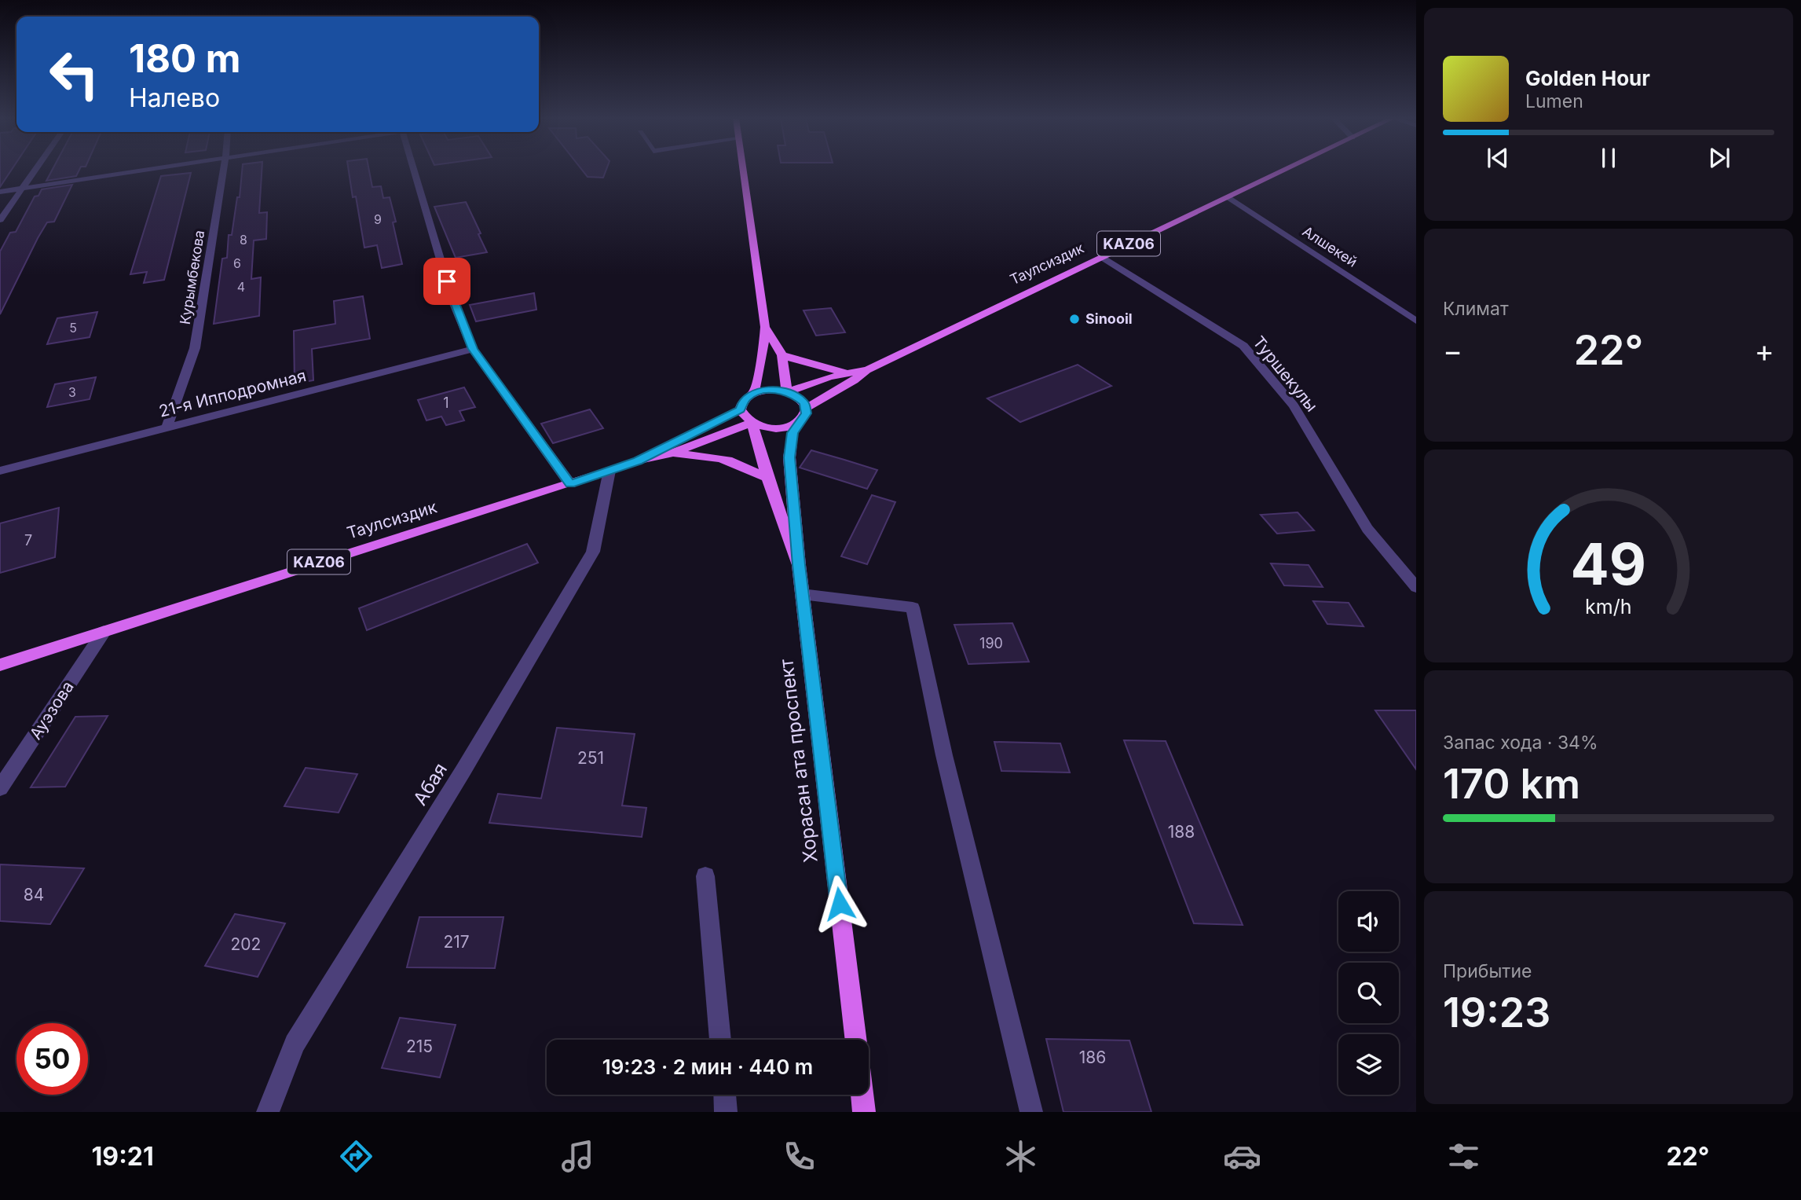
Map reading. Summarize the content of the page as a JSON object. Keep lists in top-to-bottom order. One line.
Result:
{"streets":{"main road":["KAZ06","Таулсиздик","Хорасан ата проспект"],"street":["Алшекей","Курымбекова","Туршекулы","21-я Ипподромная","Ауэзова","Абая"]},"crossings":[["Алшекей","Таулсиздик"],["Таулсиздик","Туршекулы"],["Таулсиздик","Ауэзова"],["Таулсиздик","Хорасан ата проспект"],["Таулсиздик","Абая"],["Курымбекова","21-я Ипподромная"]],"places":["Sinooil"],"house_numbers":["9","8","6","4","5","3","1","7","190","251","188","84","217","202","215","186"],"page":{"turn":["180 m","Налево"],"song":["Golden Hour","Lumen"],"tile":["Климат",["Запас хода · 34%","170 km"],["Прибытие","19:23"]],"heat":["−","22°","+"],"limit":"50","trip":"19:23 · 2 мин · 440 m","tabs":["19:21","22°"],"gauge":["49","km/h"]}}
